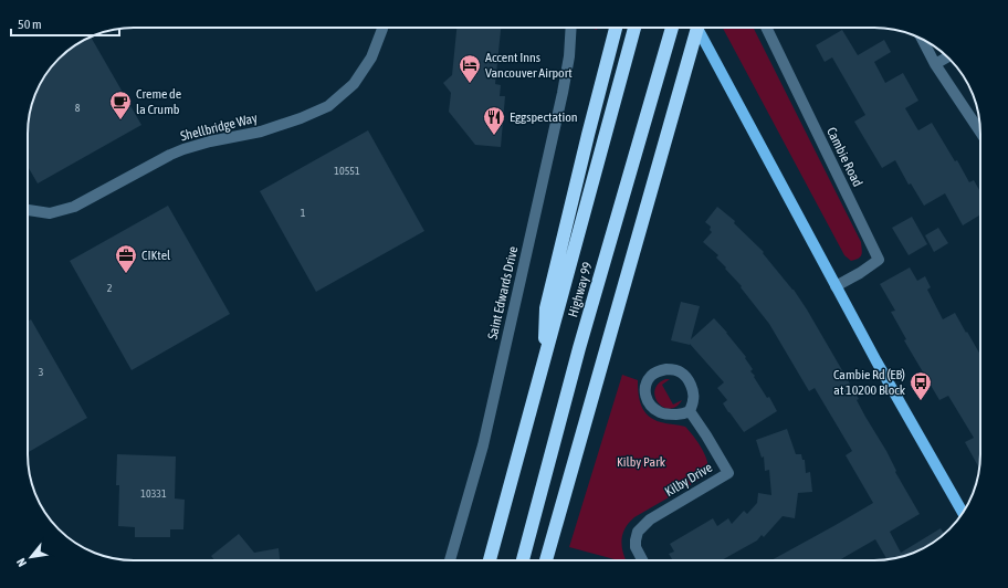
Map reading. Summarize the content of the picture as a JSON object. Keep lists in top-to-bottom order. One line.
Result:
{"streets":{"highway":["Highway 99"],"street":["Shellbridge Way","Cambie Road","Saint Edwards Drive","Kilby Drive"]},"parks":["Kilby Park"],"places":{"hotel":["Accent Inns Vancouver Airport"],"cafe":["Creme de la Crumb"],"restaurant":["Eggspectation"],"office":["CIKtel"],"bus stop":["Cambie Rd (EB) at 10200 Block"]},"house_numbers":["8","10551","1","2","3","10331"],"scale_bar":"50 m","north":"bottom left"}
